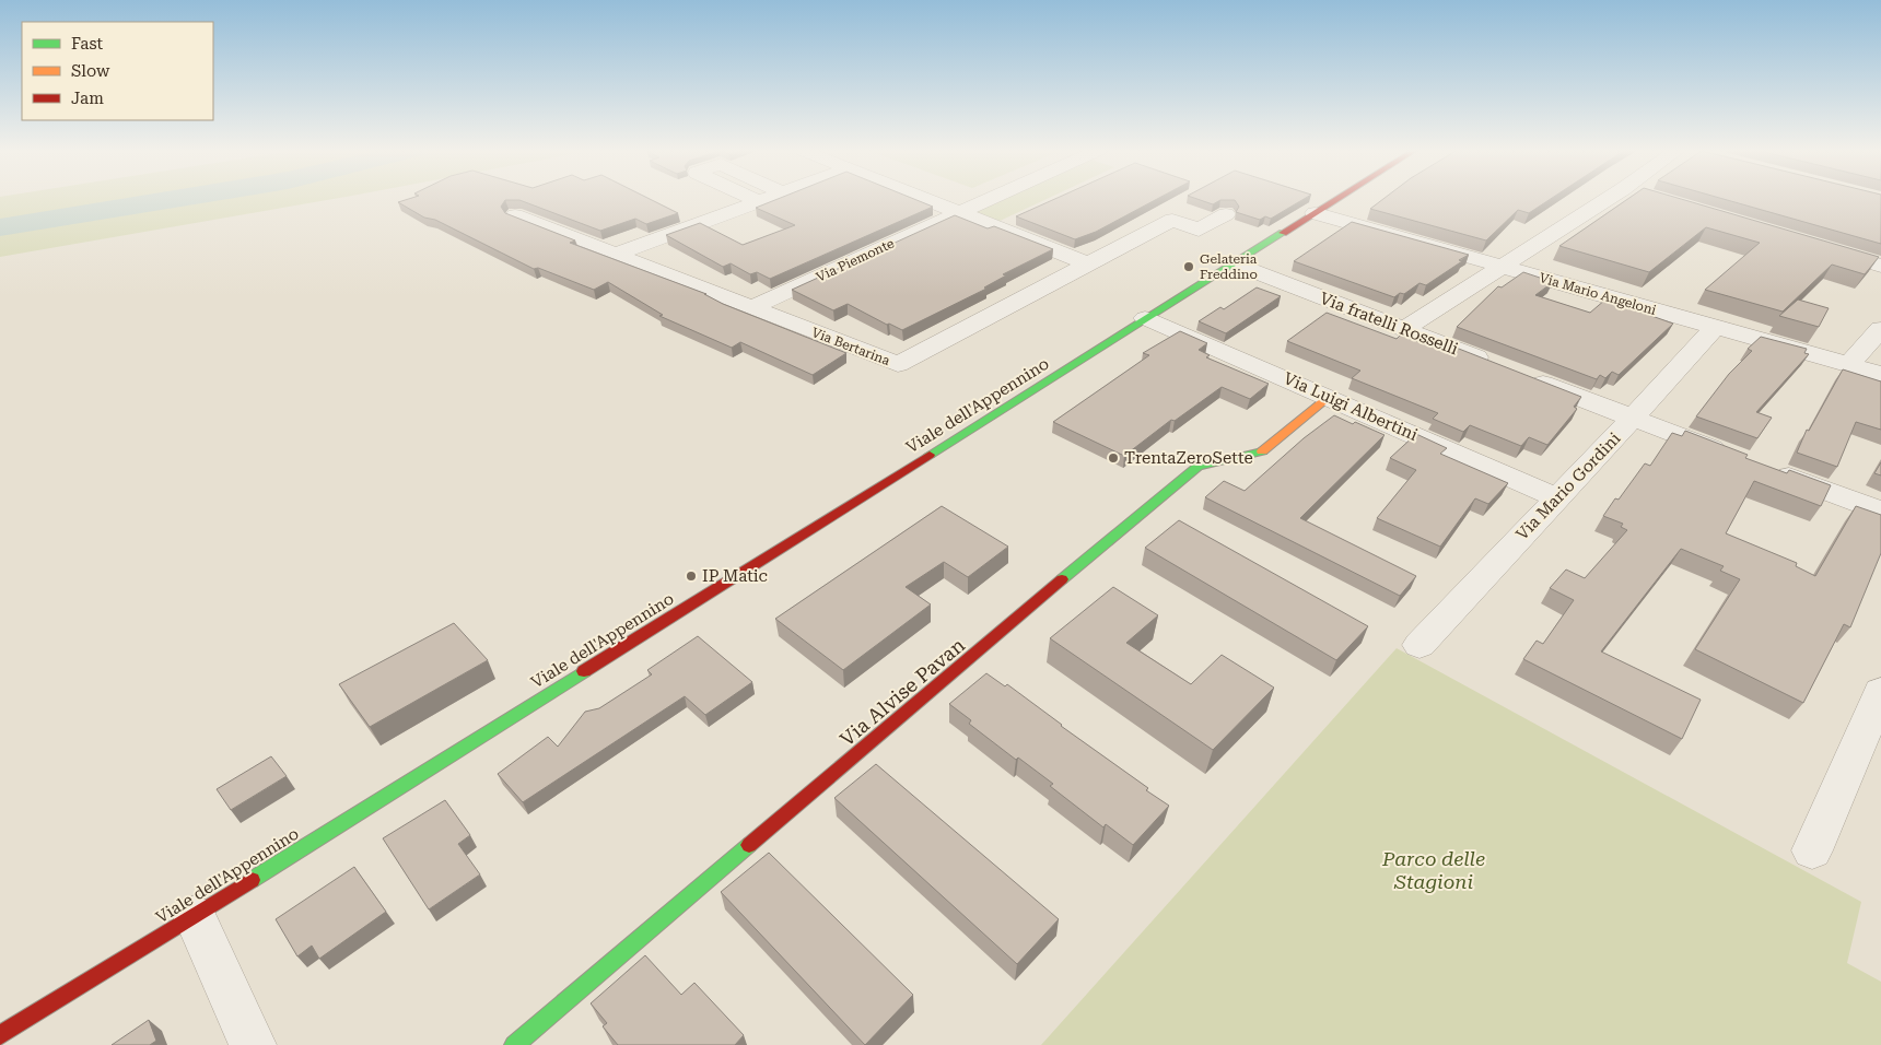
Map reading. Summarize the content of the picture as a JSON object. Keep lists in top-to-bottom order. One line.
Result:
{"streets":{"main road":["Viale dell'Appennino","Via Alvise Pavan"],"street":["Via Piemonte","Via Mario Angeloni","Via fratelli Rosselli","Via Bertarina","Via Luigi Albertini","Via Mario Gordini"]},"crossings":[["Via Piemonte","Via Bertarina"],["Via Mario Angeloni","Viale dell'Appennino"],["Via Mario Angeloni","Via Mario Gordini"],["Via fratelli Rosselli","Viale dell'Appennino"],["Viale dell'Appennino","Via Luigi Albertini"],["Via Luigi Albertini","Via Mario Gordini"],["Via Luigi Albertini","Via Alvise Pavan"]],"parks":["Parco delle Stagioni"],"places":["Gelateria Freddino","TrentaZeroSette","IP Matic"],"legend":["Fast","Slow","Jam"]}
